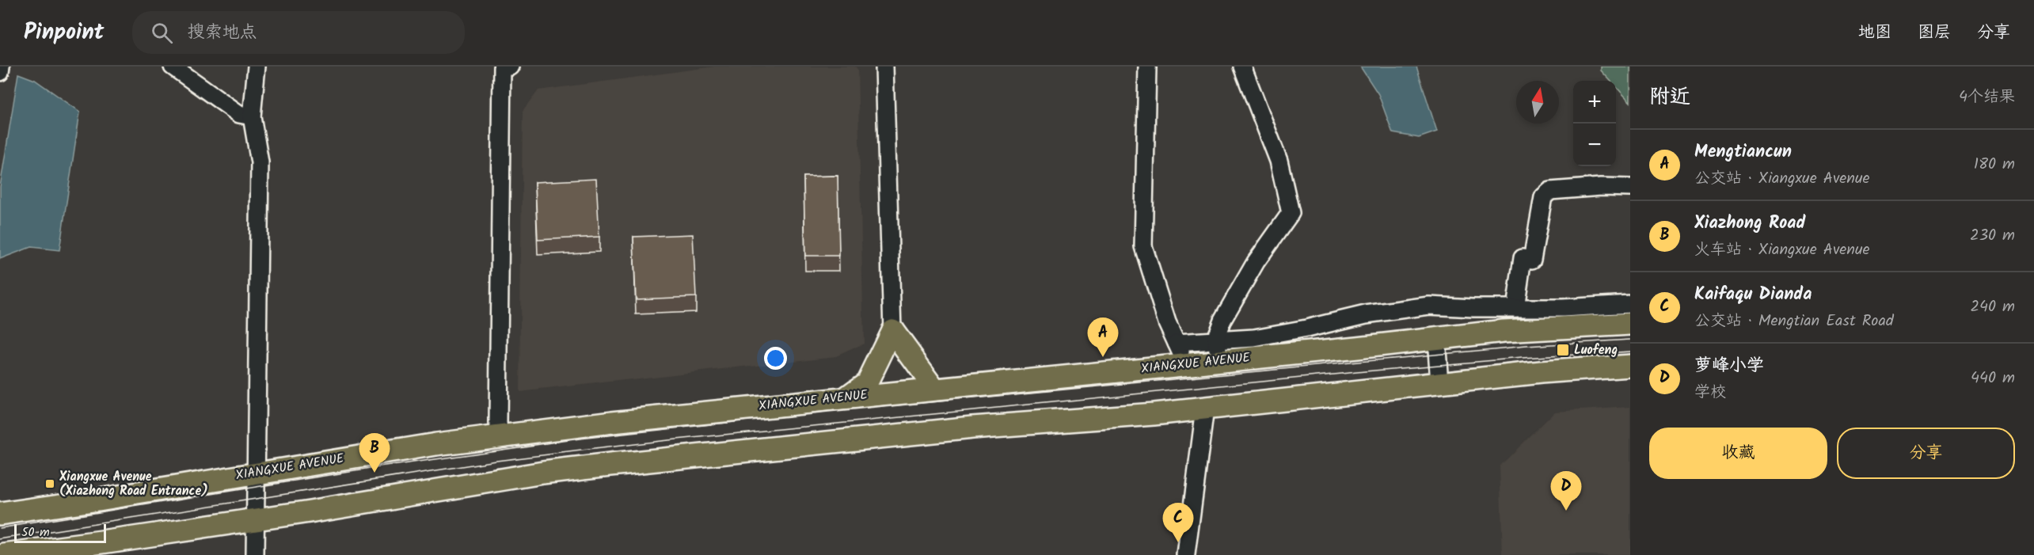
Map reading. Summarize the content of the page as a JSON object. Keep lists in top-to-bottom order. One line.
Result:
{"streets":{"main road":["XIANGXUE AVENUE"]},"places":{"transit":["Luofeng","Xiangxue Avenue (Xiazhong Road Entrance)"]},"scale_bar":"50 m","north":"top","page":{"header":"Pinpoint","search":"搜索地点","nav":["地图","图层","分享"],"heading":["附近","4个结果"],"map_buttons":["+","−"],"list":[{"mark":"A","name":"Mengtiancun","note":"公交站 · Xiangxue Avenue","value":"180 m"},{"mark":"B","name":"Xiazhong Road","note":"火车站 · Xiangxue Avenue","value":"230 m"},{"mark":"C","name":"Kaifaqu Dianda","note":"公交站 · Mengtian East Road","value":"240 m"},{"mark":"D","name":"萝峰小学","note":"学校","value":"440 m"}],"pins":["A","B","D","C"],"buttons":["收藏","分享"],"scale":"50 m"}}
